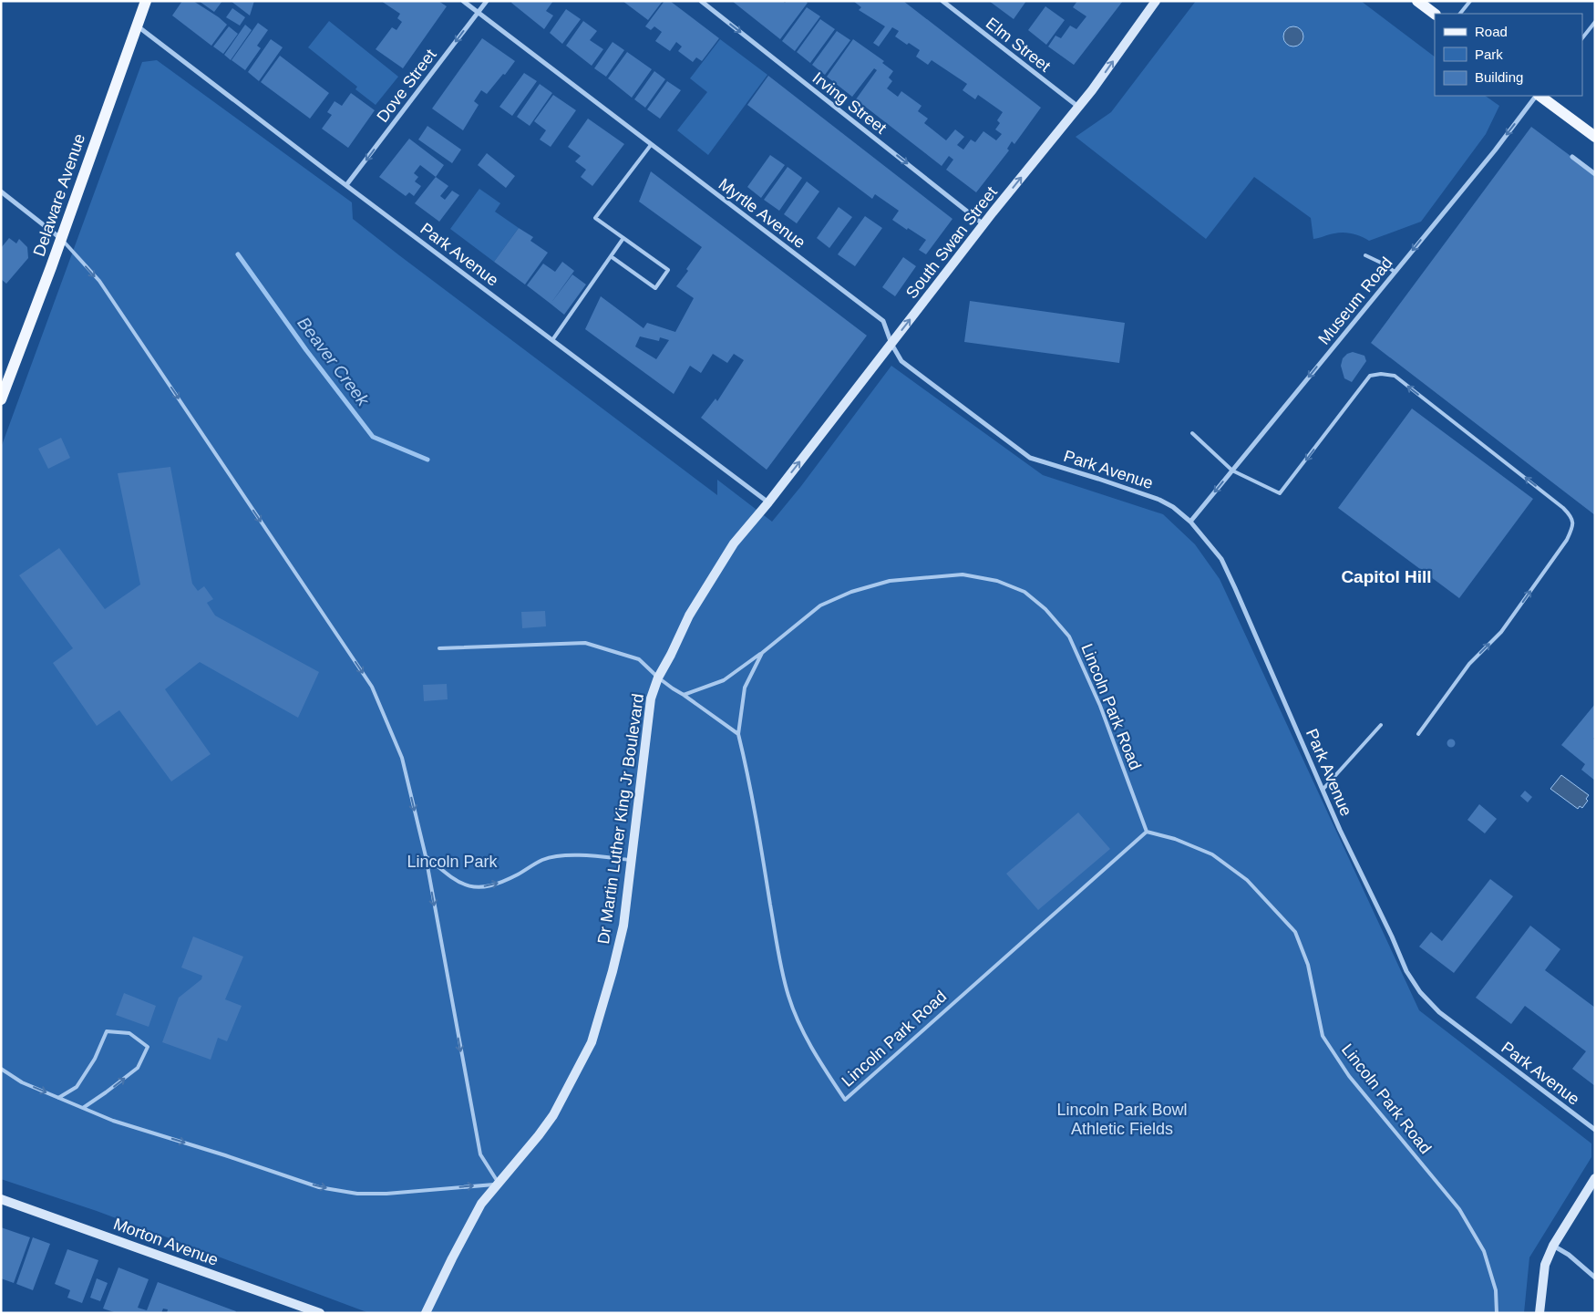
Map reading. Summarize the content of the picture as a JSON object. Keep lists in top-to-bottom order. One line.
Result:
{"streets":{"main road":["Delaware Avenue"],"street":["Elm Street","Dove Street","Irving Street","Myrtle Avenue","South Swan Street","Park Avenue","Museum Road","Dr Martin Luther King Jr Boulevard","Morton Avenue"],"lane":["Lincoln Park Road"]},"crossings":[["Elm Street","South Swan Street"],["Dove Street","Myrtle Avenue"],["Dove Street","Park Avenue"],["Irving Street","South Swan Street"],["Delaware Avenue","Park Avenue"],["Myrtle Avenue","South Swan Street"],["Myrtle Avenue","Park Avenue"],["South Swan Street","Park Avenue"],["South Swan Street","Dr Martin Luther King Jr Boulevard"],["Park Avenue","Museum Road"],["Park Avenue","Dr Martin Luther King Jr Boulevard"]],"one_way":["Dove Street","Irving Street","South Swan Street","Museum Road"],"districts":["Capitol Hill"],"water":["Beaver Creek"],"parks":["Lincoln Park","Lincoln Park Bowl Athletic Fields"],"legend":["Road","Park","Building"]}
